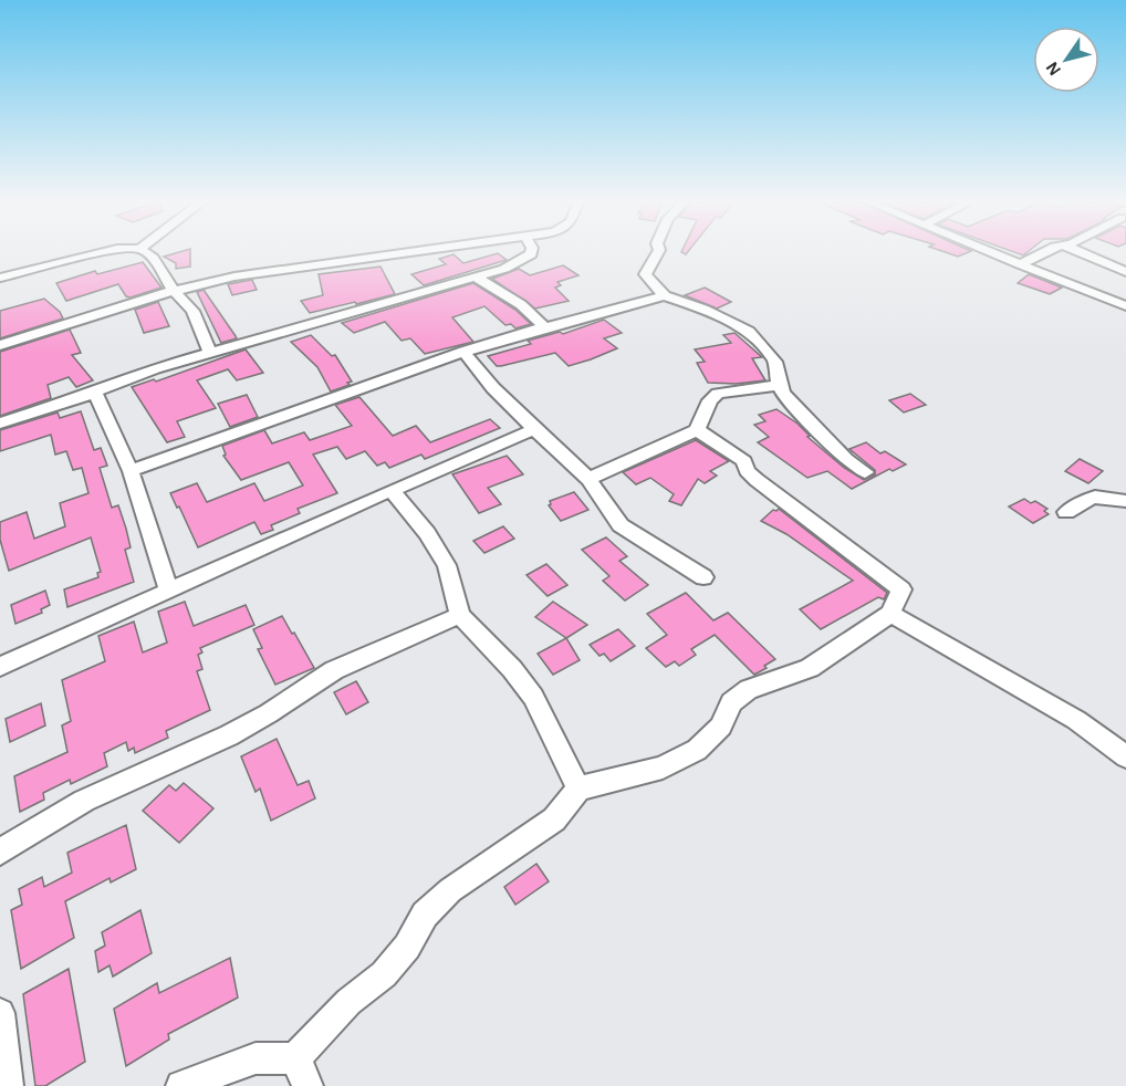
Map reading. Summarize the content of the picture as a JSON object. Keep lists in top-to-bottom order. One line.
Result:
{"north":"bottom left"}
